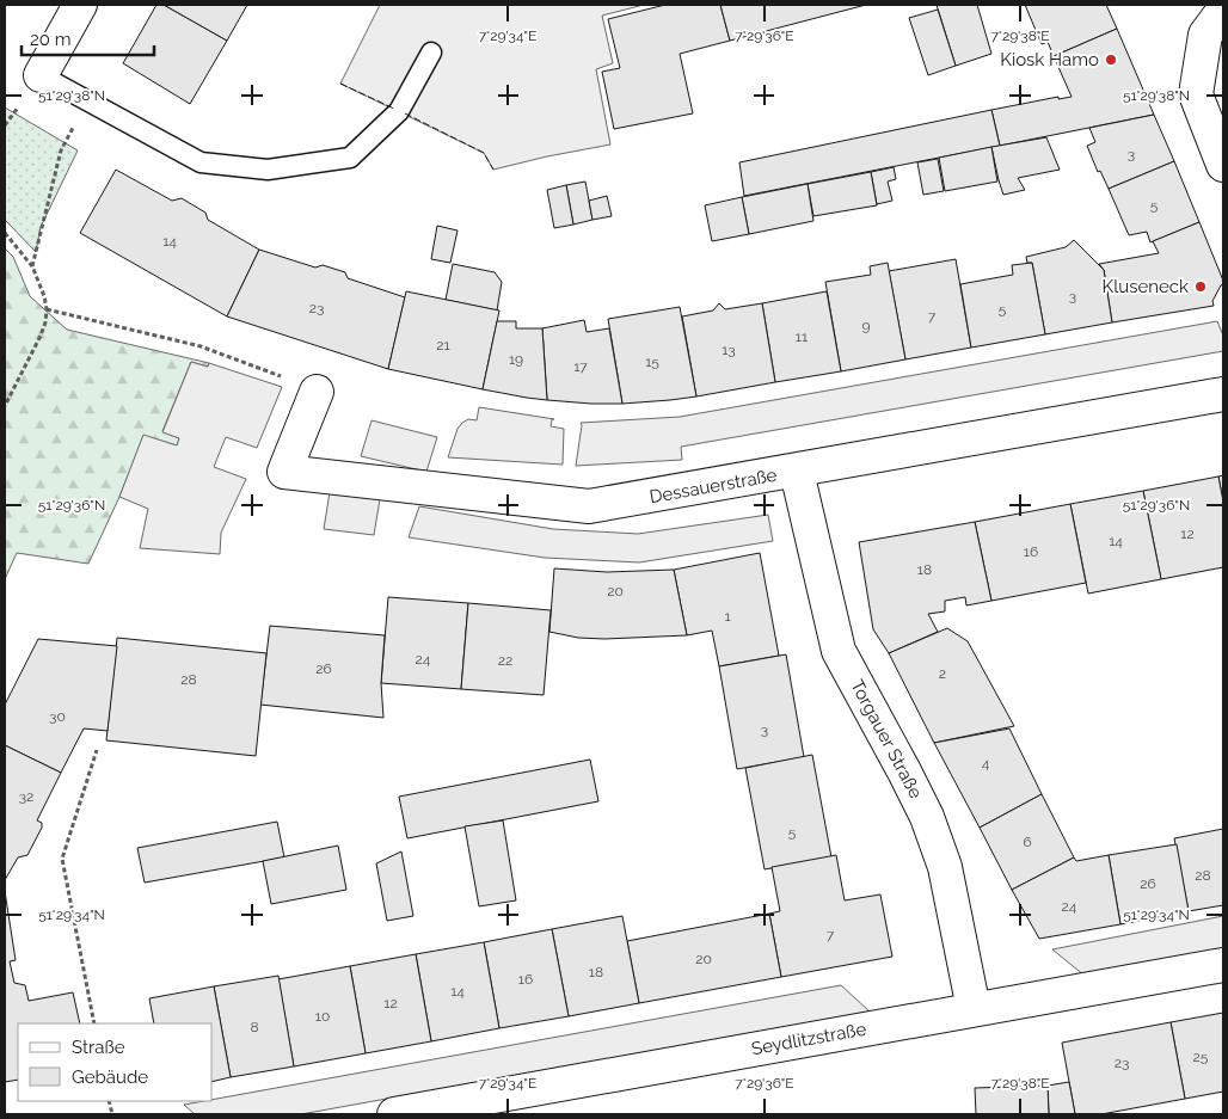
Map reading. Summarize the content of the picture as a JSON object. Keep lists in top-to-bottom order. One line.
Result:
{"streets":{"street":["Dessauerstraße","Torgauer Straße","Seydlitzstraße"]},"crossings":[["Dessauerstraße","Torgauer Straße"],["Torgauer Straße","Seydlitzstraße"]],"places":["Kiosk Hamo","Kluseneck"],"house_numbers":["3","5","14","3","23","5","7","9","11","21","13","19","15","17","12","14","16","18","20","1","24","22","26","2","28","30","3","4","32","5","6","28","26","24","7","20","18","16","14","12","10","8","25","23"],"legend":["Straße","Gebäude"],"scale_bar":"20 m","coordinates":["7°29'34\"E","7°29'36\"E","7°29'38\"E","51°29'38\"N","51°29'36\"N","51°29'34\"N"]}
